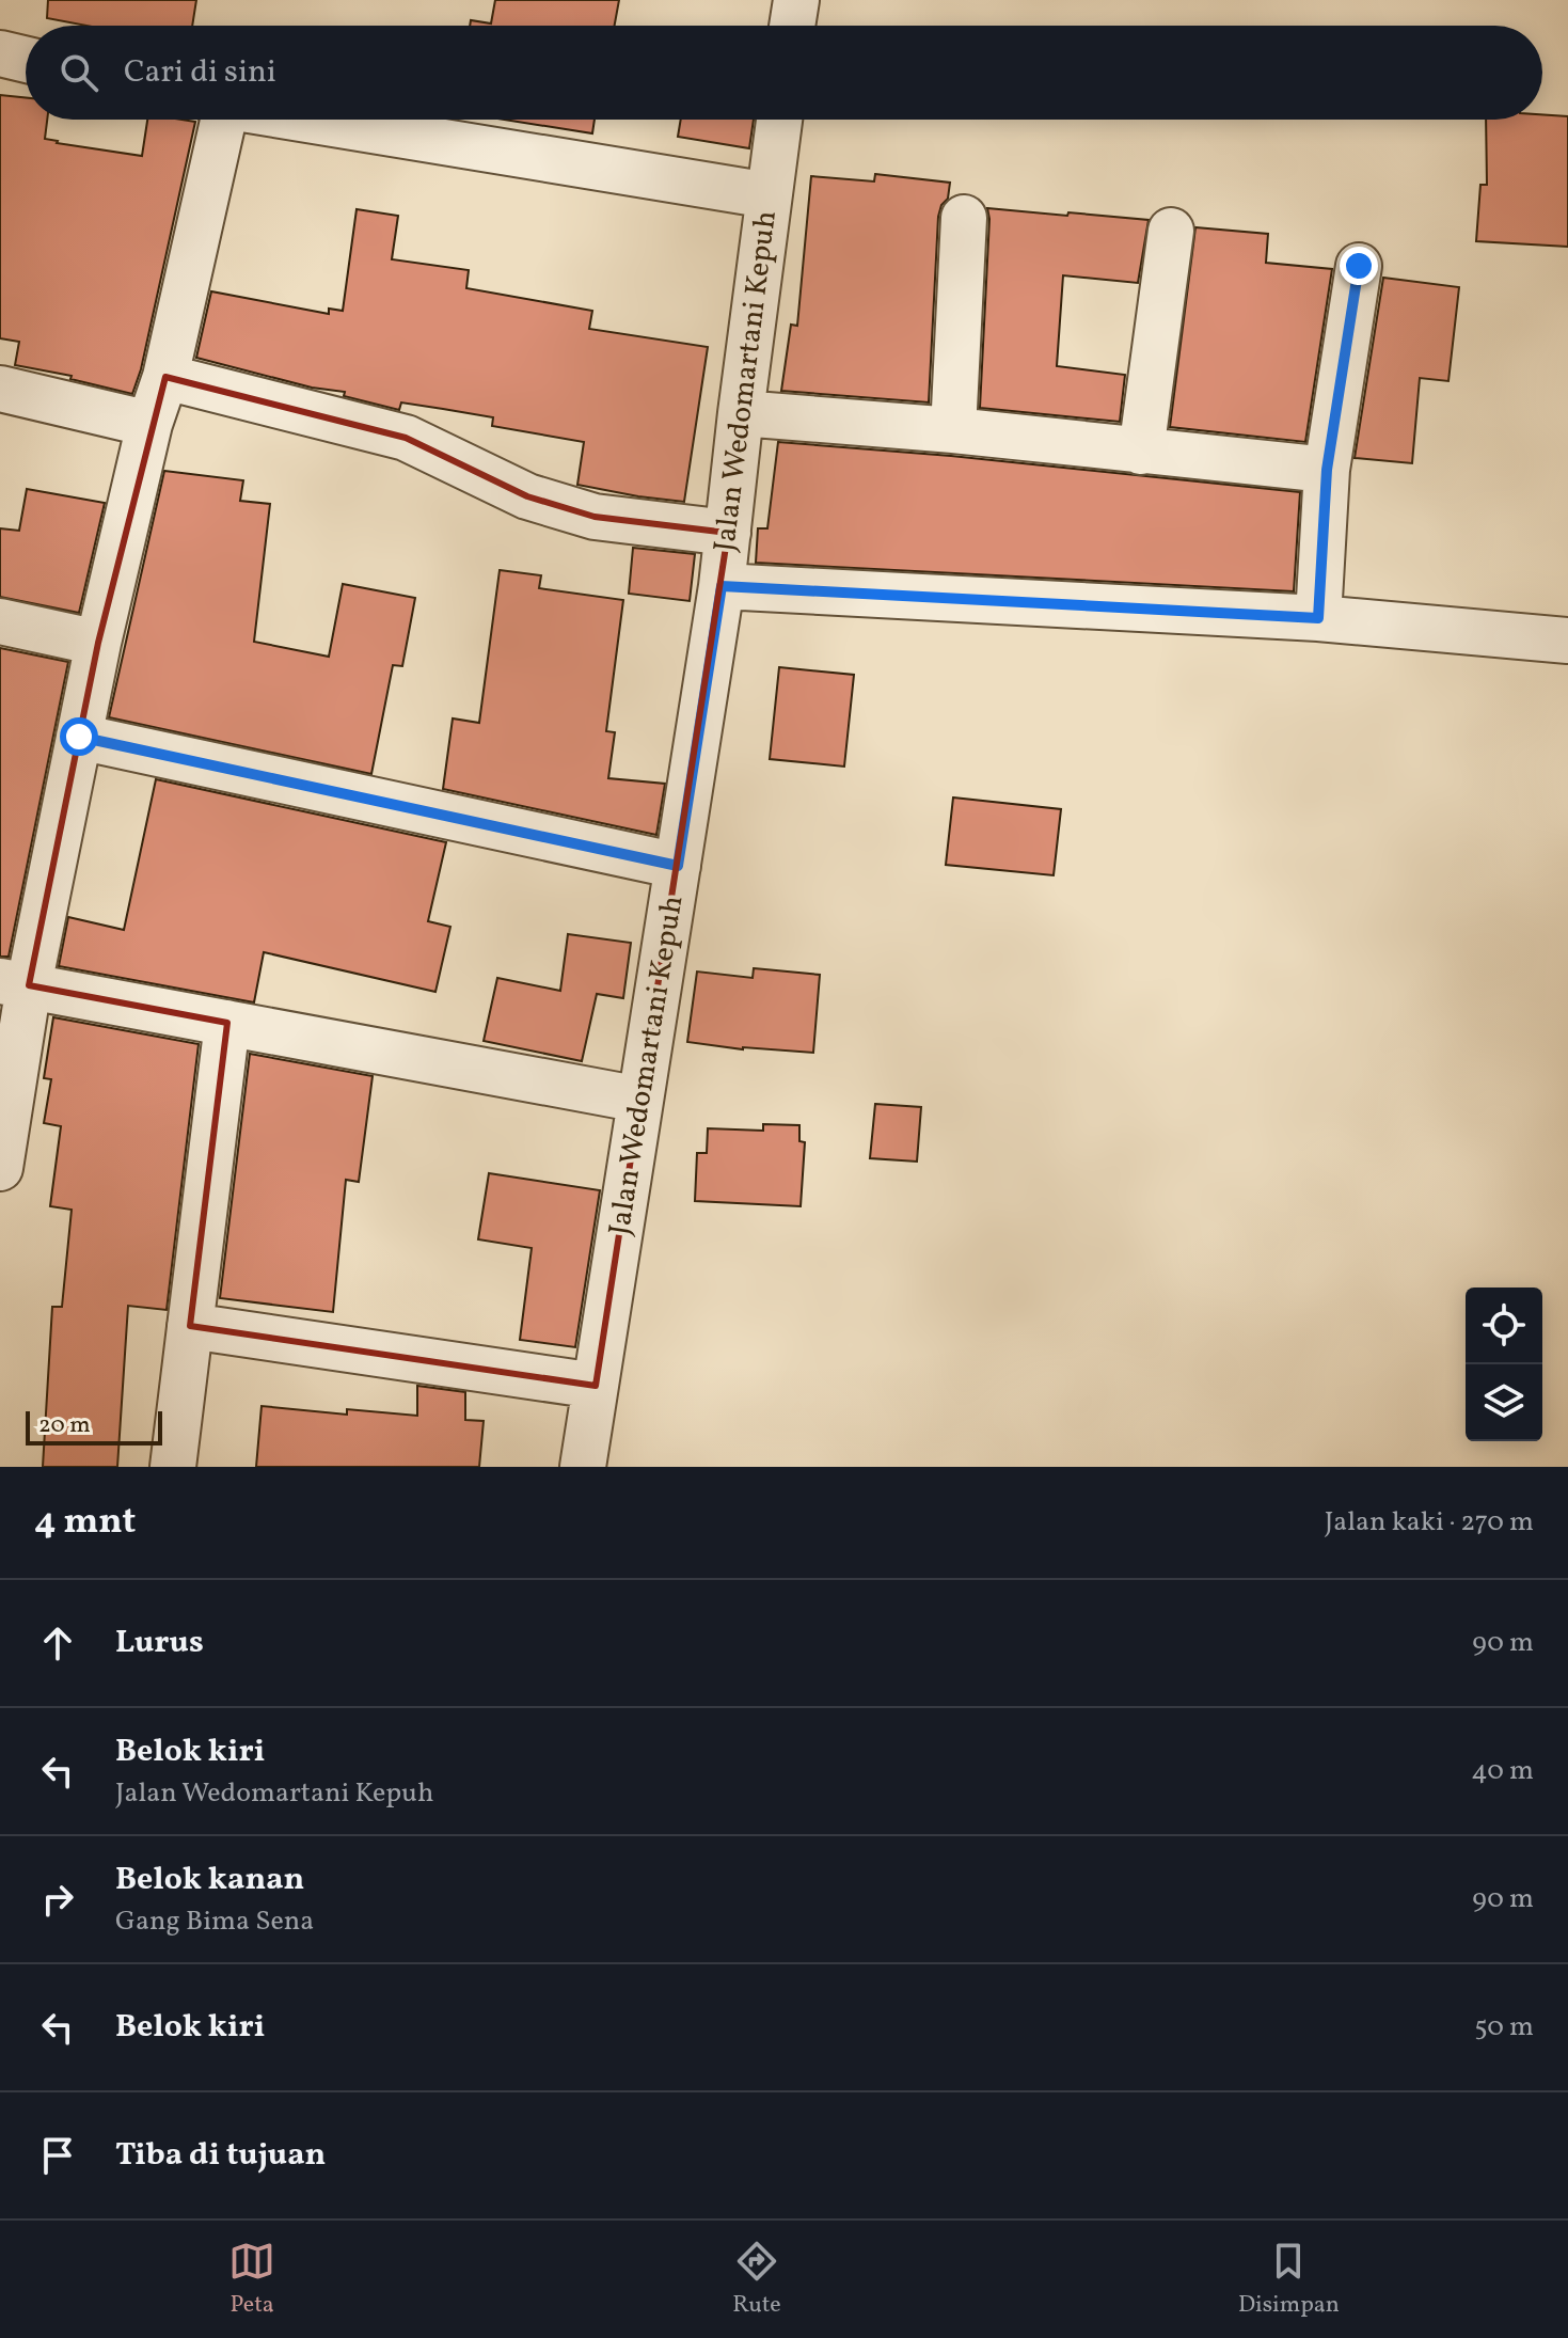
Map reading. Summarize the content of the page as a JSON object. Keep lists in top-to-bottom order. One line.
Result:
{"streets":{"street":["Jalan Wedomartani Kepuh"]},"scale_bar":"20 m","page":{"search":"Cari di sini","scale":"20 m","heading":["4 mnt","Jalan kaki · 270 m"],"list":[["Lurus","90 m"],["Belok kiri","Jalan Wedomartani Kepuh","40 m"],["Belok kanan","Gang Bima Sena","90 m"],["Belok kiri","50 m"],"Tiba di tujuan"],"nav":["Peta","Rute","Disimpan"]}}
